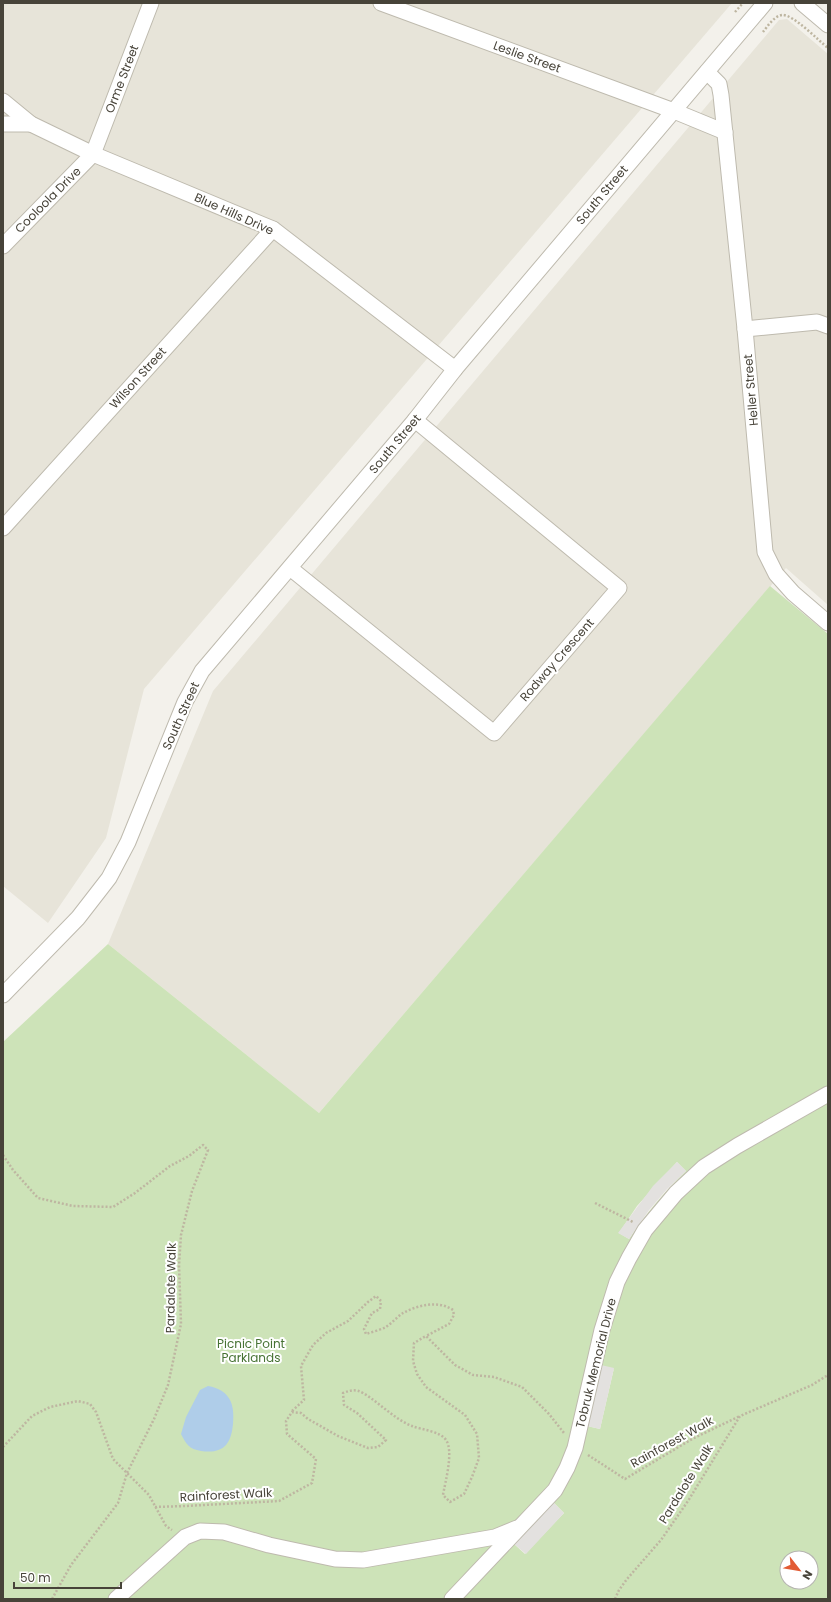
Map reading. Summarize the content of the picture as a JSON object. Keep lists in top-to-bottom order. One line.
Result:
{"streets":{"street":["Leslie Street","Orme Street","South Street","Cooloola Drive","Blue Hills Drive","Wilson Street","Heller Street","Rodway Crescent","Tobruk Memorial Drive"],"path":["Pardalote Walk","Rainforest Walk"]},"crossings":[["Leslie Street","South Street"],["Orme Street","Cooloola Drive"],["Orme Street","Blue Hills Drive"],["South Street","Blue Hills Drive"],["South Street","Heller Street"],["South Street","Rodway Crescent"],["Cooloola Drive","Blue Hills Drive"],["Blue Hills Drive","Wilson Street"],["Pardalote Walk","Rainforest Walk"],["Tobruk Memorial Drive","Rainforest Walk"]],"parks":["Picnic Point Parklands"],"scale_bar":"50 m","north":"bottom right"}
